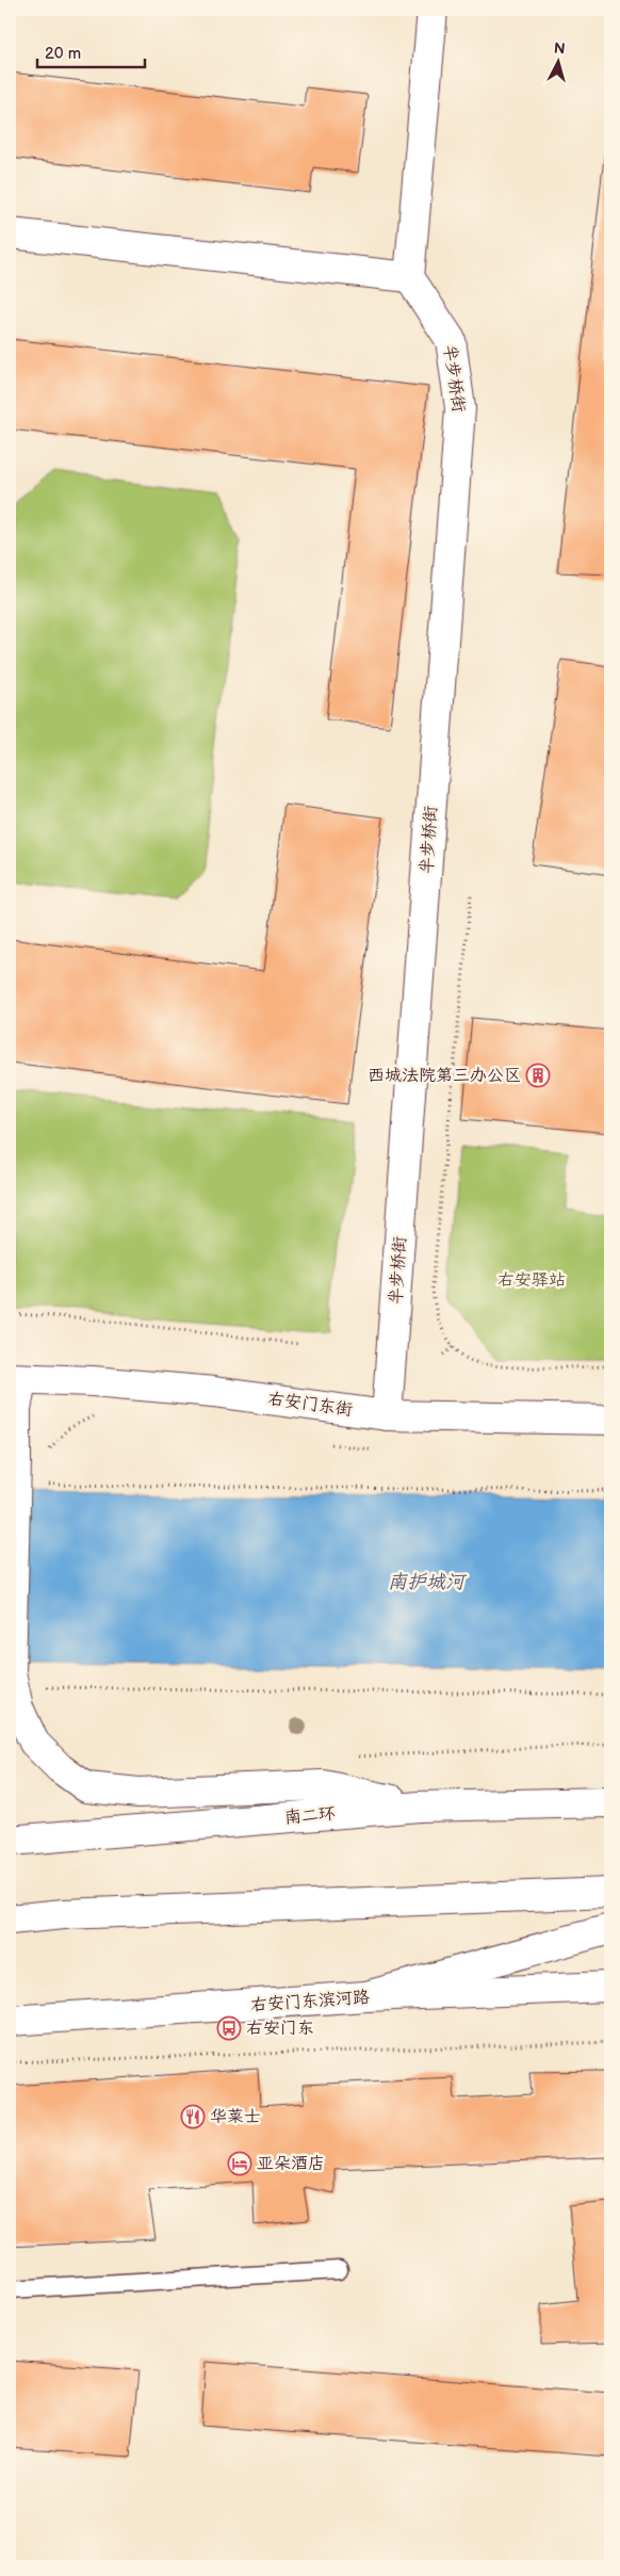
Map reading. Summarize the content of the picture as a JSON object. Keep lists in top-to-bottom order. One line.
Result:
{"streets":{"main road":["半步桥街","右安门东街","南二环","右安门东滨河路"]},"crossings":[["半步桥街","右安门东街"]],"water":["南护城河"],"parks":["右安驿站"],"places":{"building":["西城法院第三办公区"],"bus stop":["右安门东"],"restaurant":["华莱士"],"hotel":["亚朵酒店"]},"scale_bar":"20 m","north":"top"}
